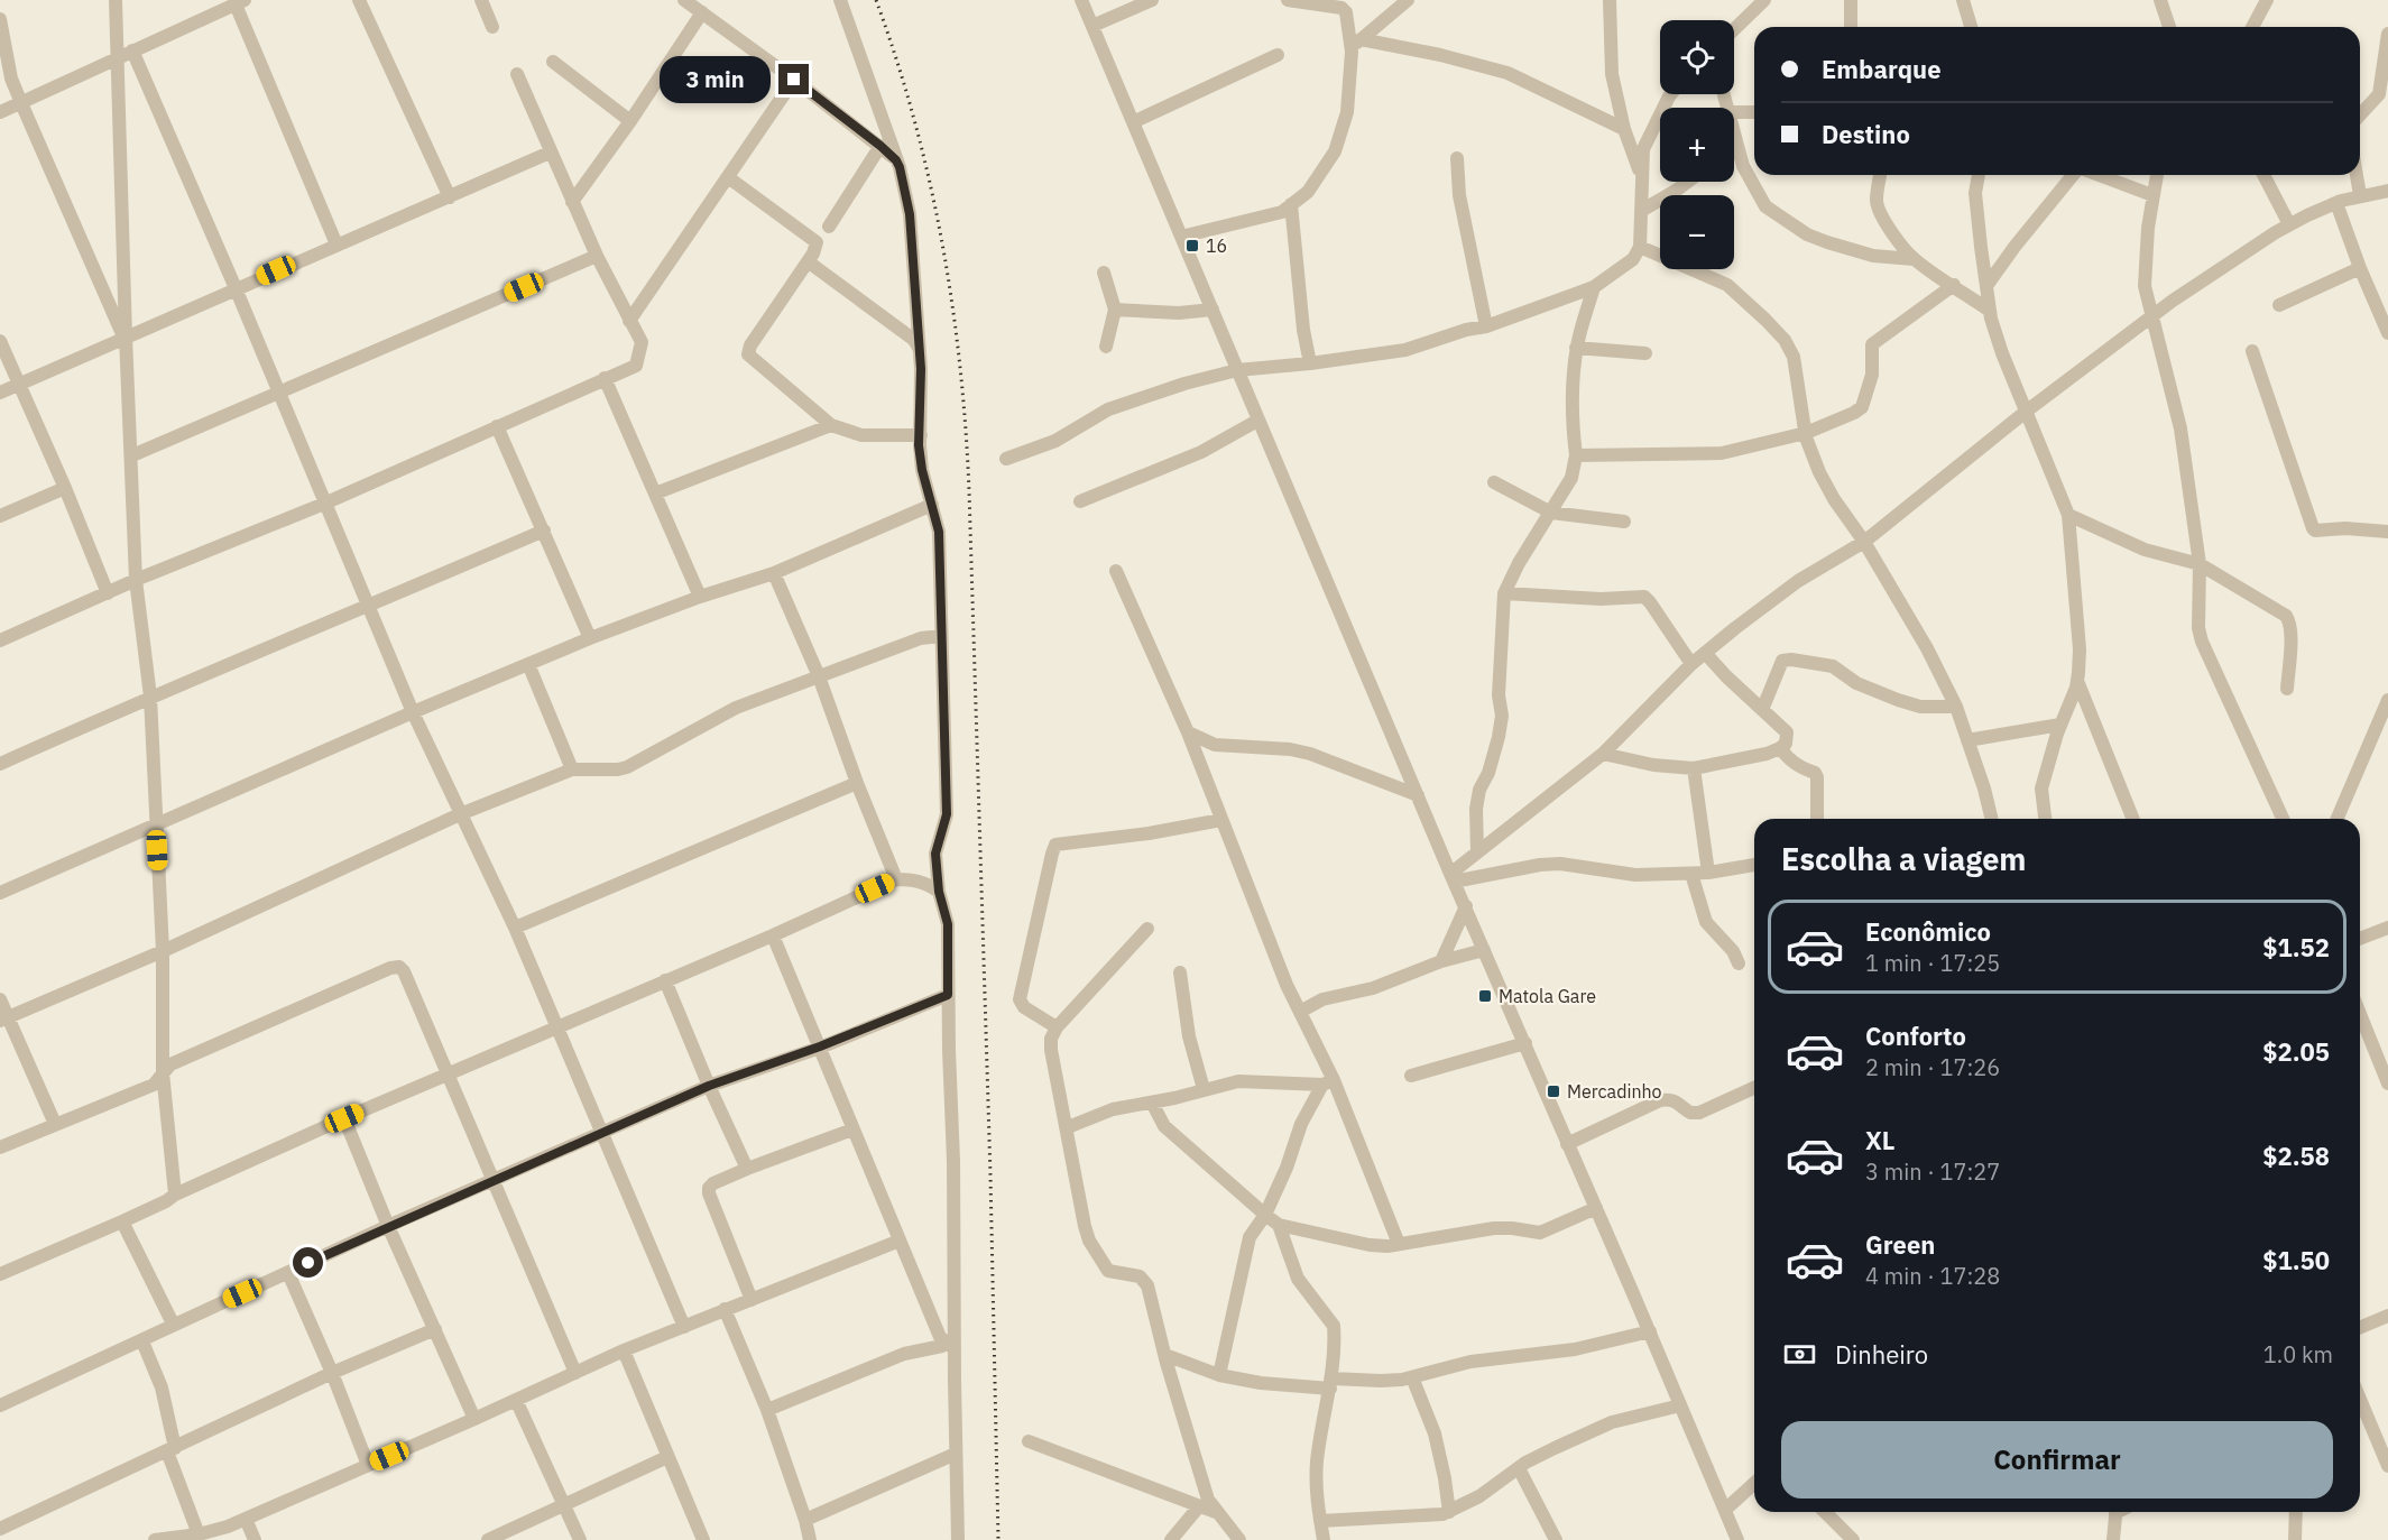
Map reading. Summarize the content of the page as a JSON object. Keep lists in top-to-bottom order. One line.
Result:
{"places":{"transit":["16","Matola Gare","Mercadinho"]},"page":{"map_buttons":["+","−"],"banner":["Embarque","Destino"],"bubble":"3 min","heading":"Escolha a viagem","list":[{"name":"Econômico","note":"1 min · 17:25","value":"$1.52"},{"name":"Conforto","note":"2 min · 17:26","value":"$2.05"},{"name":"XL","note":"3 min · 17:27","value":"$2.58"},{"name":"Green","note":"4 min · 17:28","value":"$1.50"}],"pay":["Dinheiro","1.0 km"],"buttons":"Confirmar"}}
